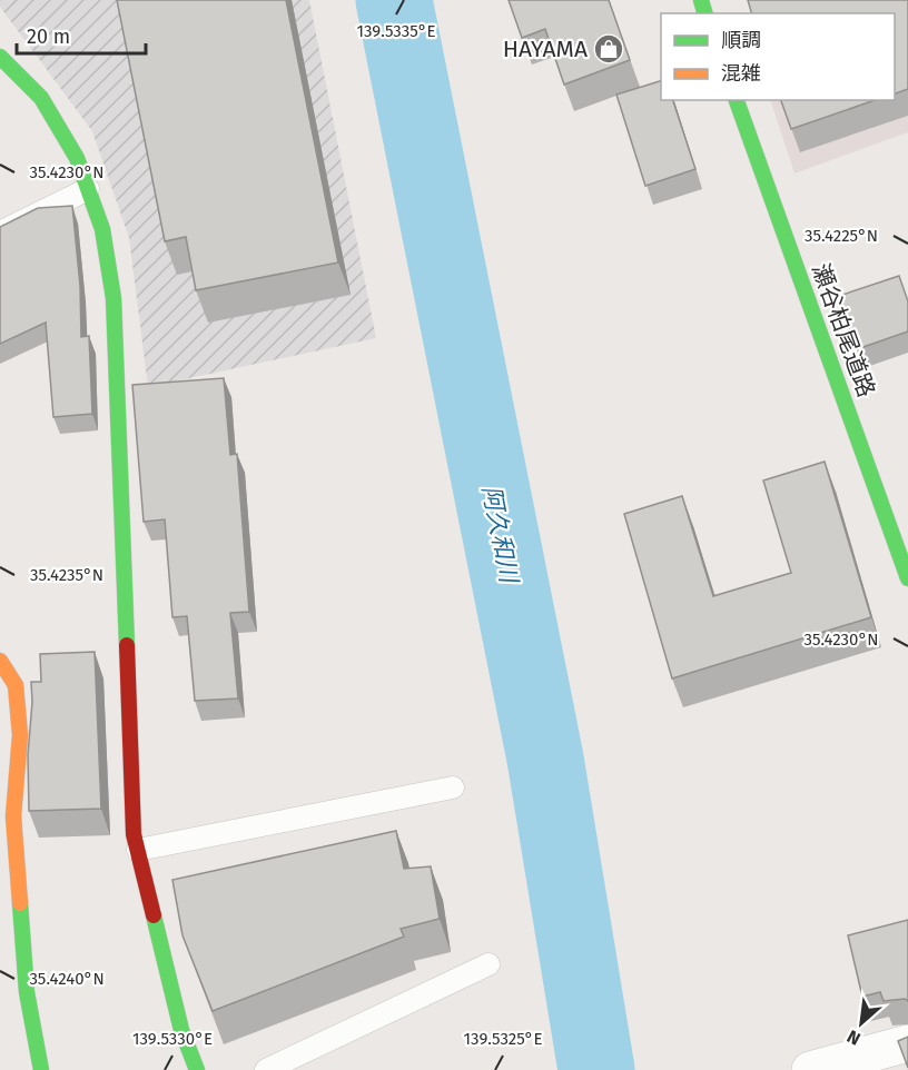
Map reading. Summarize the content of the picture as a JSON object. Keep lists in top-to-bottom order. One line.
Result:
{"streets":{"street":["瀬谷柏尾道路"]},"water":["阿久和川"],"places":{"shop":["HAYAMA"]},"legend":["順調","混雑"],"scale_bar":"20 m","north":"bottom left","coordinates":["139.5335°E","35.4230°N","35.4225°N","35.4235°N","35.4240°N","139.5330°E","139.5325°E"]}
